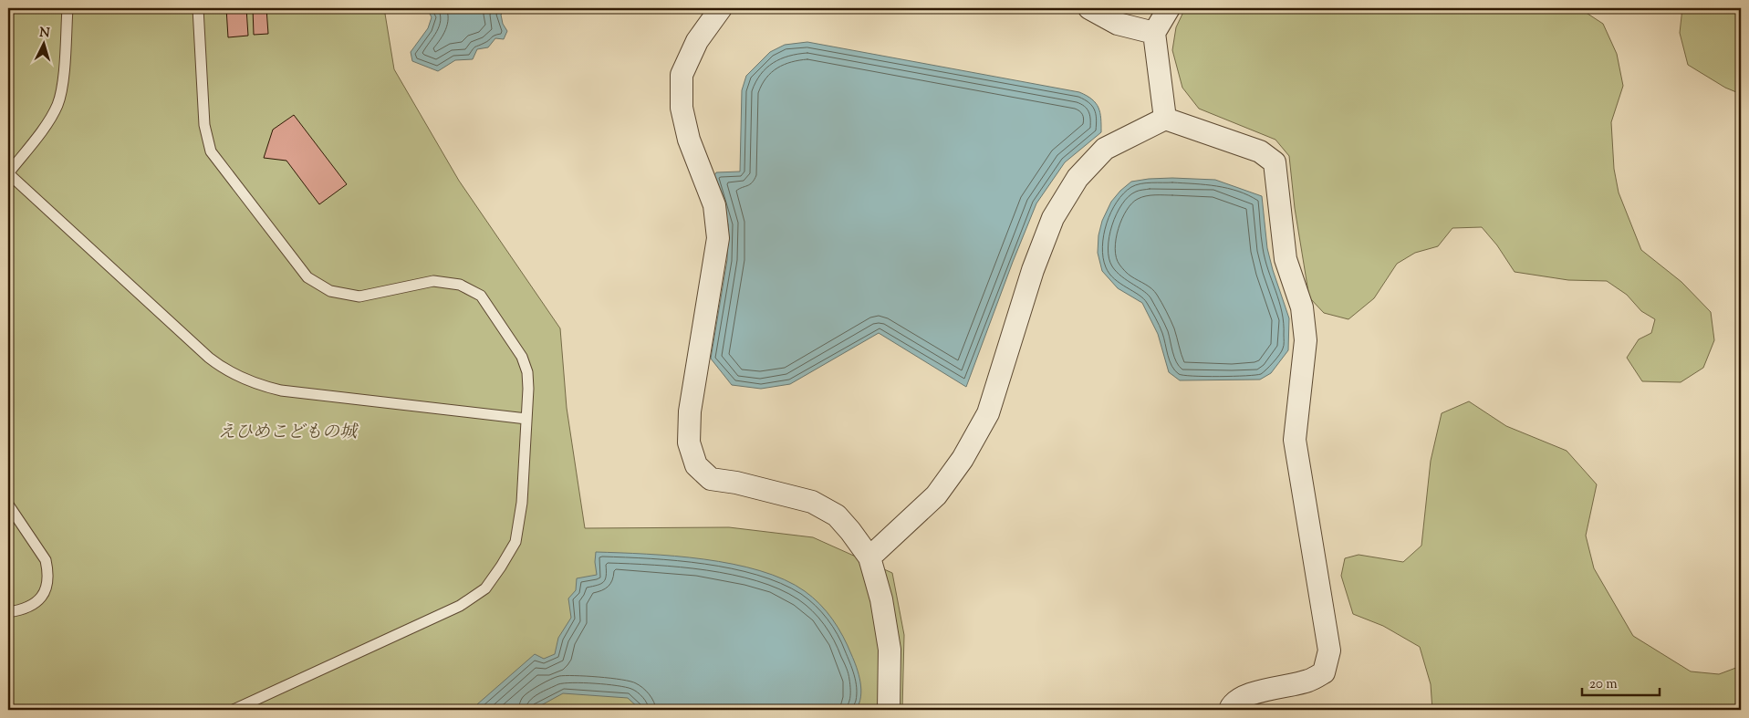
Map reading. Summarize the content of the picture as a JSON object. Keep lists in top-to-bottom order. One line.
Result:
{"parks":["えひめこどもの城"],"scale_bar":"20 m","north":"top"}
